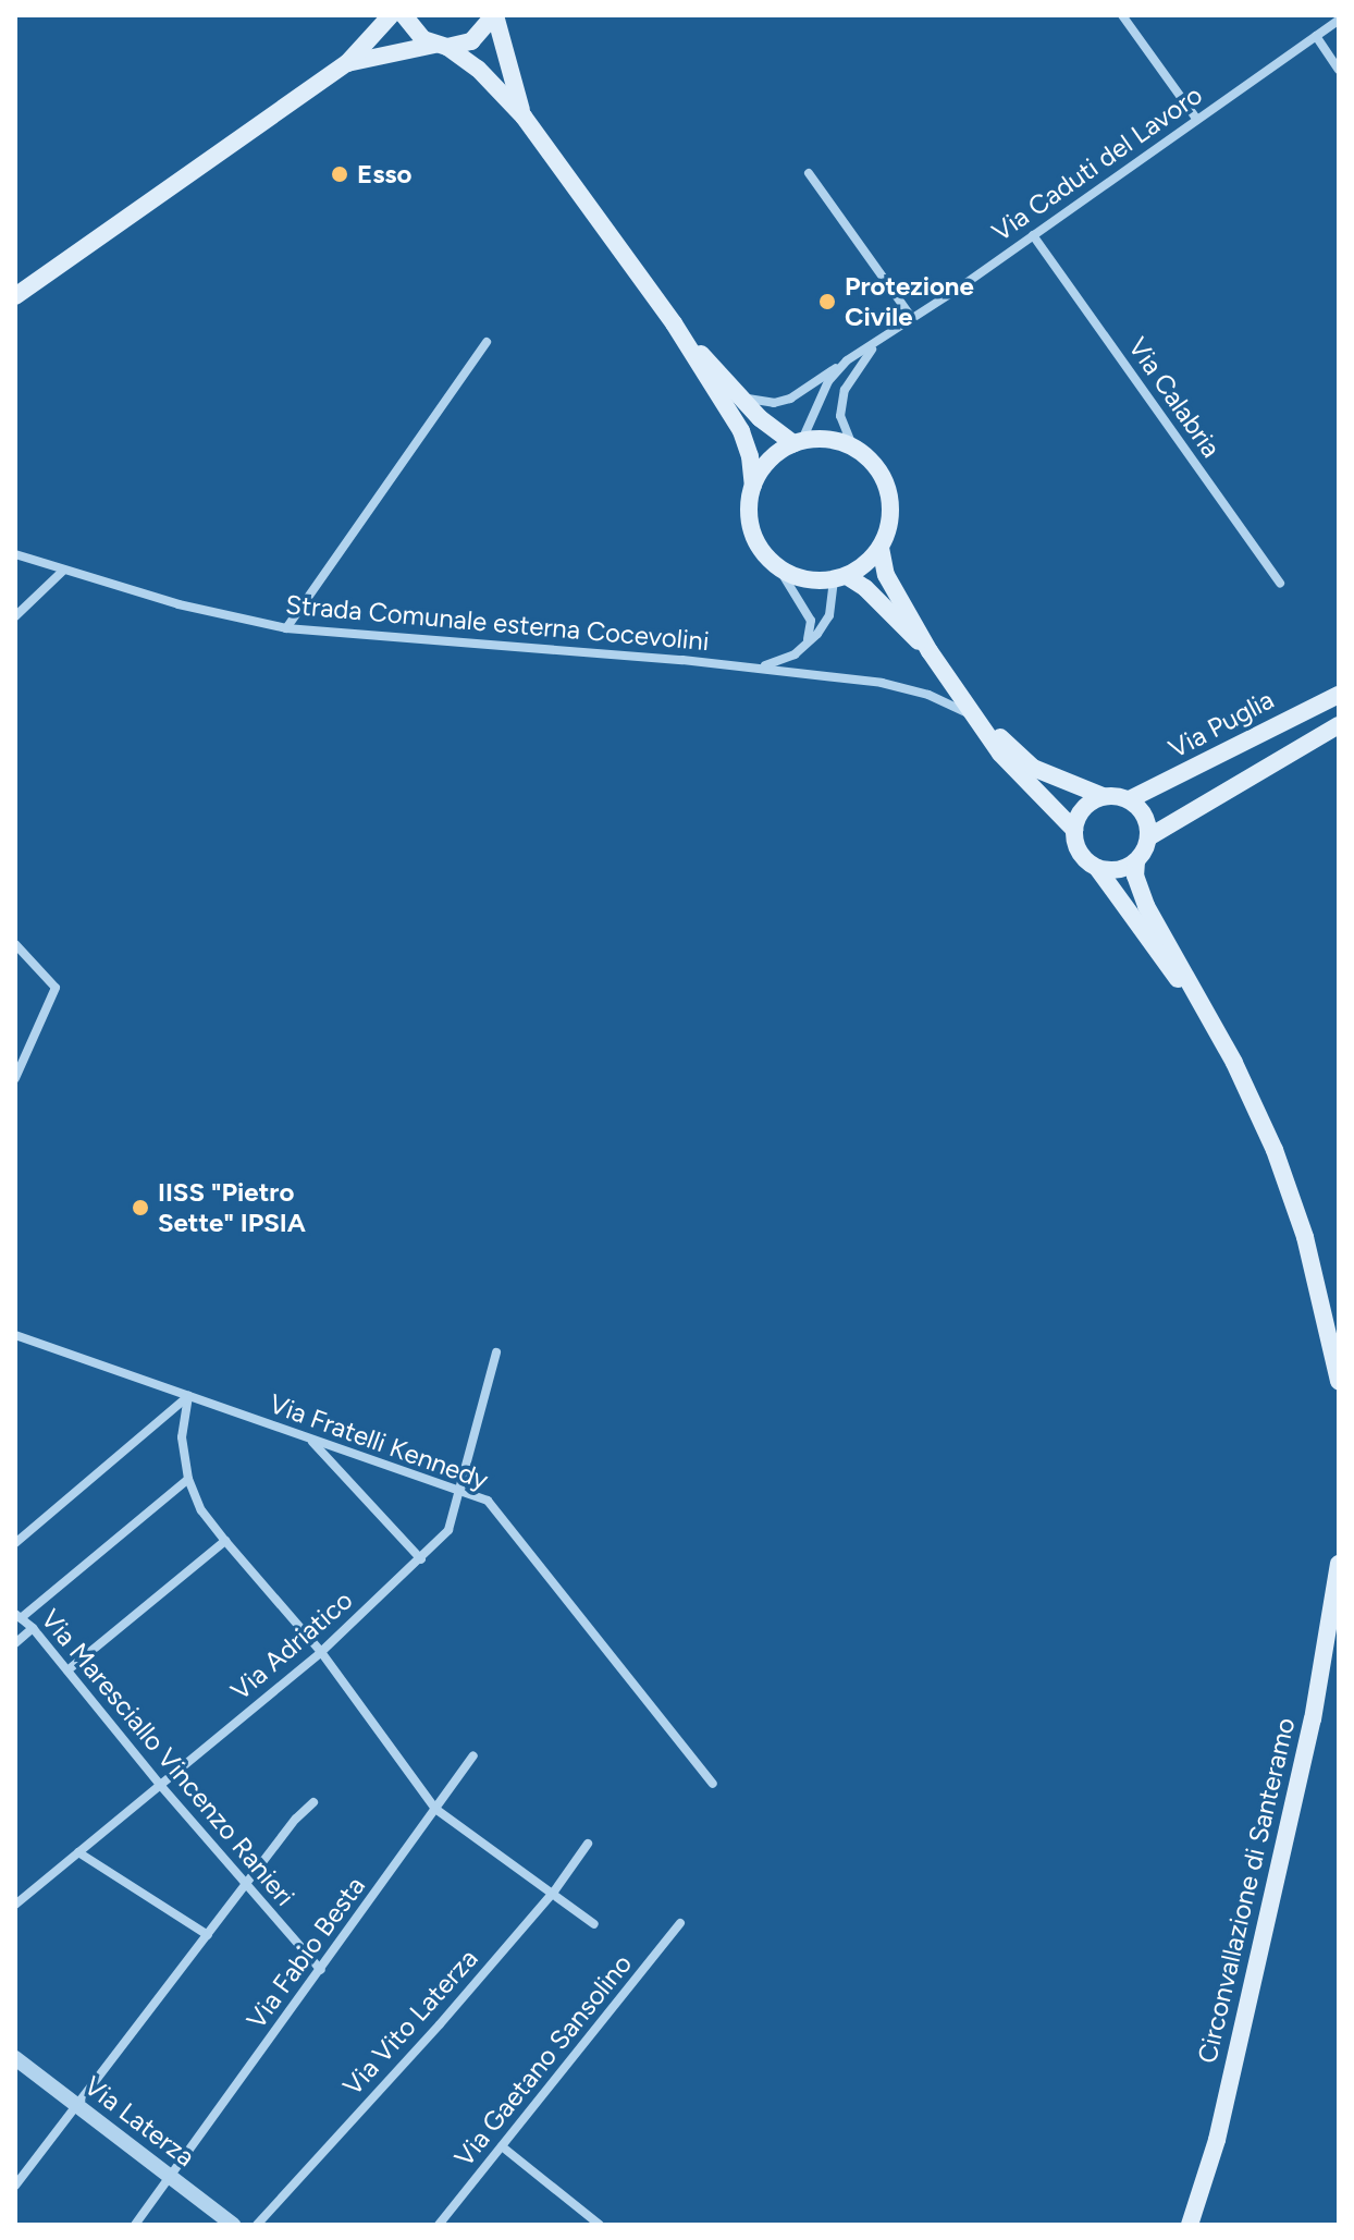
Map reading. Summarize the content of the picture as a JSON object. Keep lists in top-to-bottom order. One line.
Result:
{"streets":{"main road":["Via Puglia","Circonvallazione di Santeramo"],"street":["Via Caduti del Lavoro","Via Calabria","Strada Comunale esterna Cocevolini","Via Fratelli Kennedy","Via Adriatico","Via Maresciallo Vincenzo Ranieri","Via Fabio Besta","Via Vito Laterza","Via Gaetano Sansolino","Via Laterza"]},"crossings":[["Via Caduti del Lavoro","Via Calabria"],["Via Fratelli Kennedy","Via Adriatico"],["Via Adriatico","Via Maresciallo Vincenzo Ranieri"],["Via Maresciallo Vincenzo Ranieri","Via Fabio Besta"],["Via Fabio Besta","Via Laterza"]],"places":["Esso","Protezione Civile","IISS \"Pietro Sette\" IPSIA"]}
